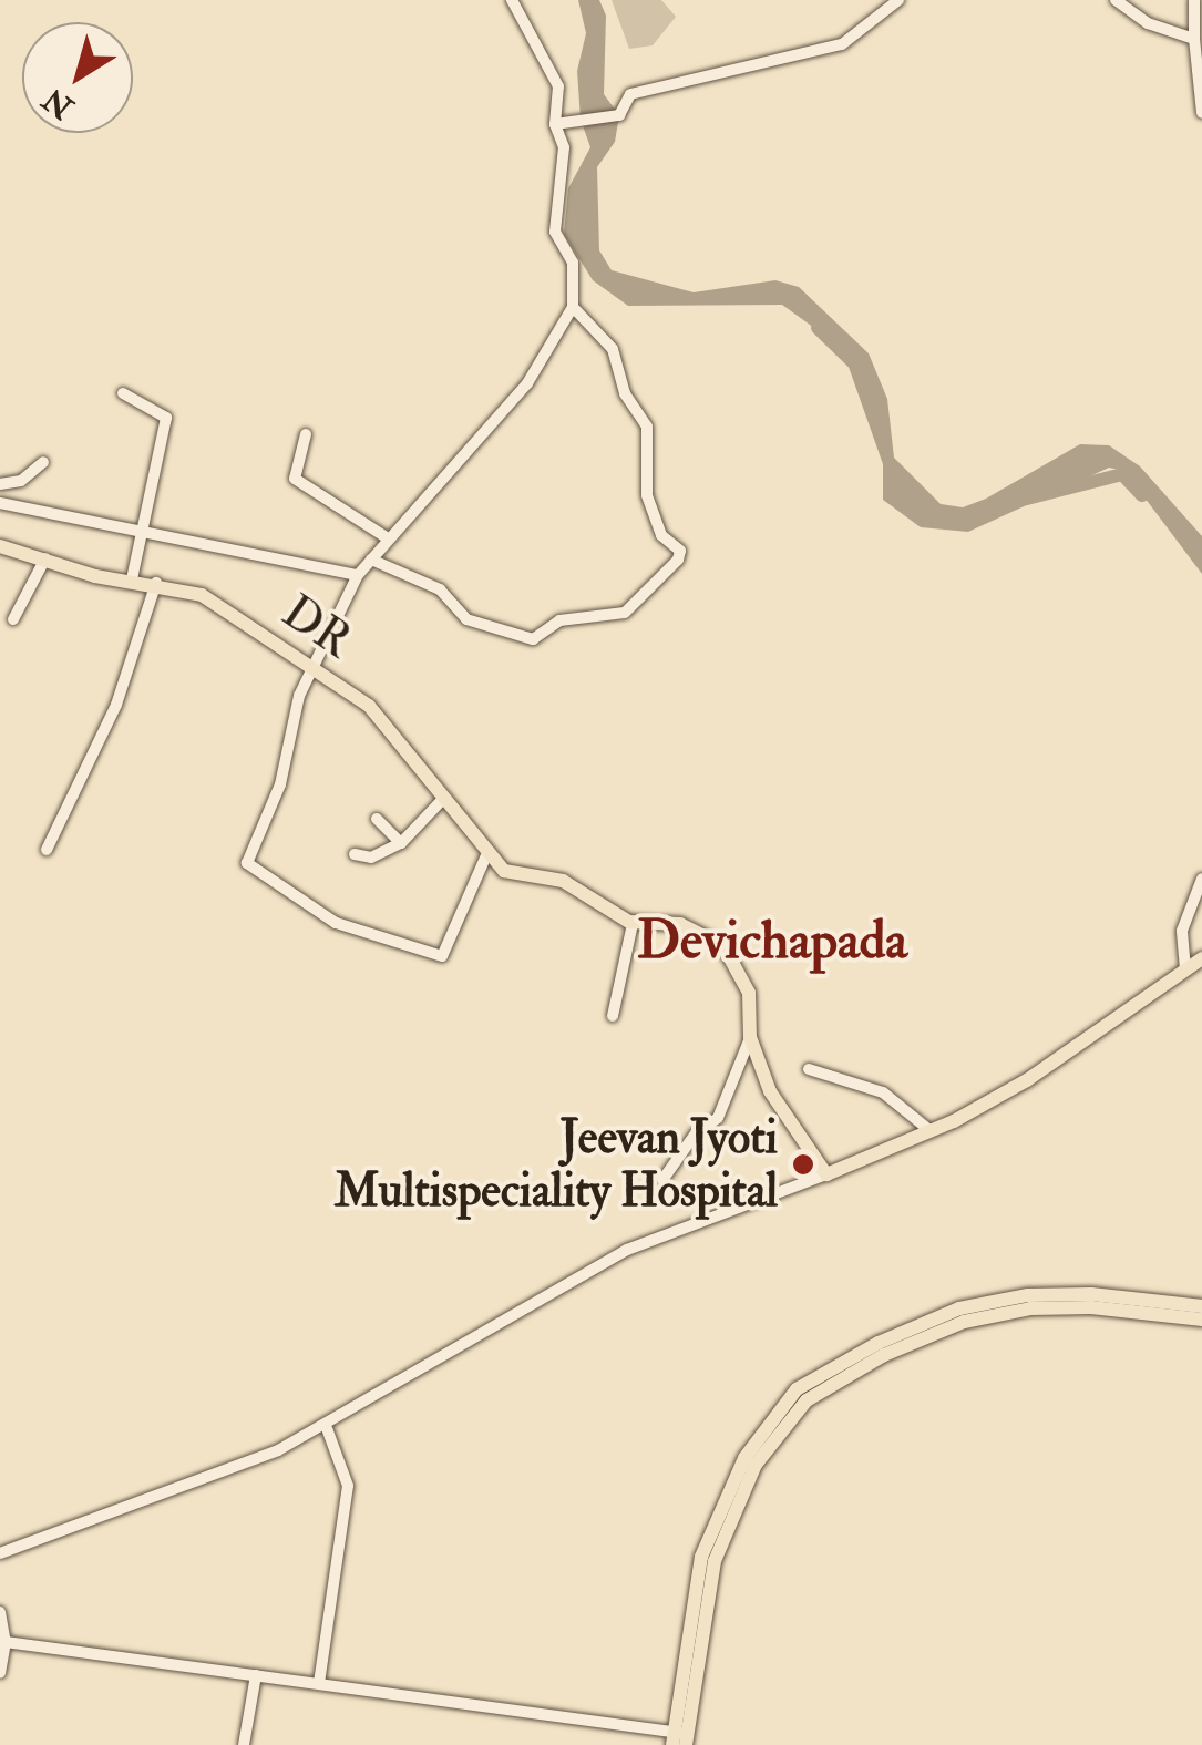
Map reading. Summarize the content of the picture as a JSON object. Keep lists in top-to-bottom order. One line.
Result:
{"streets":{"main road":["DR"]},"districts":["Devichapada"],"places":["Jeevan Jyoti Multispeciality Hospital"],"north":"bottom left"}
